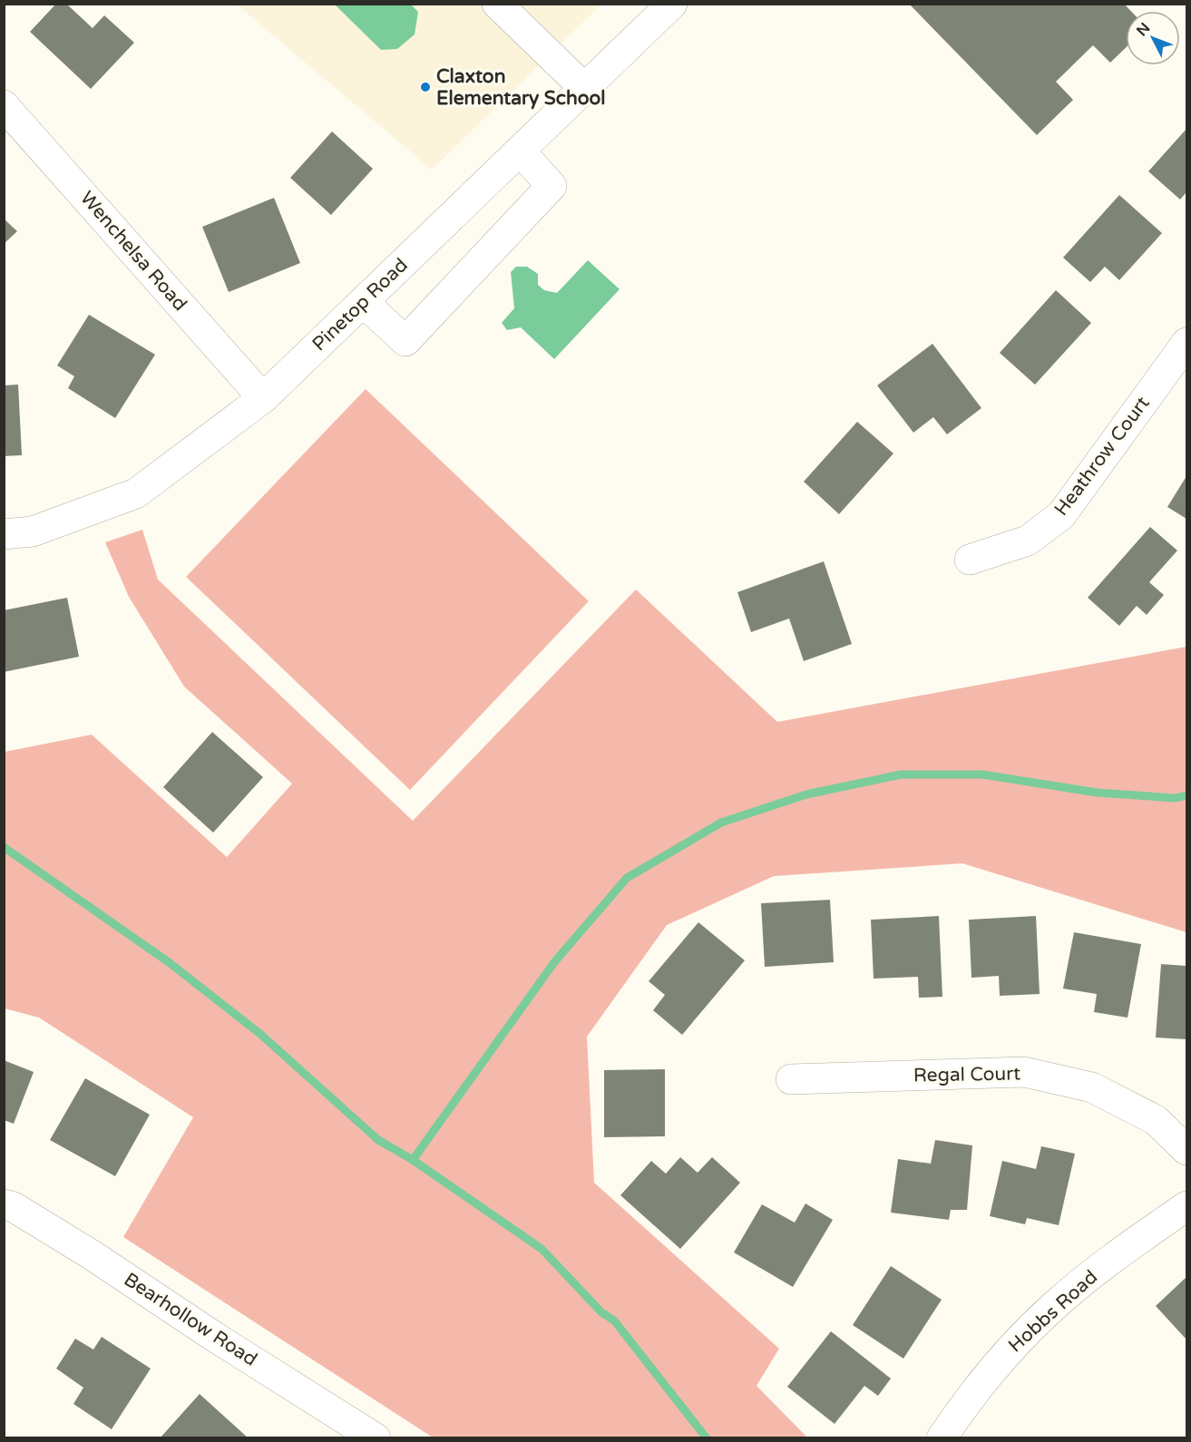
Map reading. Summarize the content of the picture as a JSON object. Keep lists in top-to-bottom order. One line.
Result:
{"streets":{"street":["Wenchelsa Road","Pinetop Road","Heathrow Court","Regal Court","Hobbs Road","Bearhollow Road"]},"crossings":[["Wenchelsa Road","Pinetop Road"]],"places":["Claxton Elementary School"],"north":"top left"}
